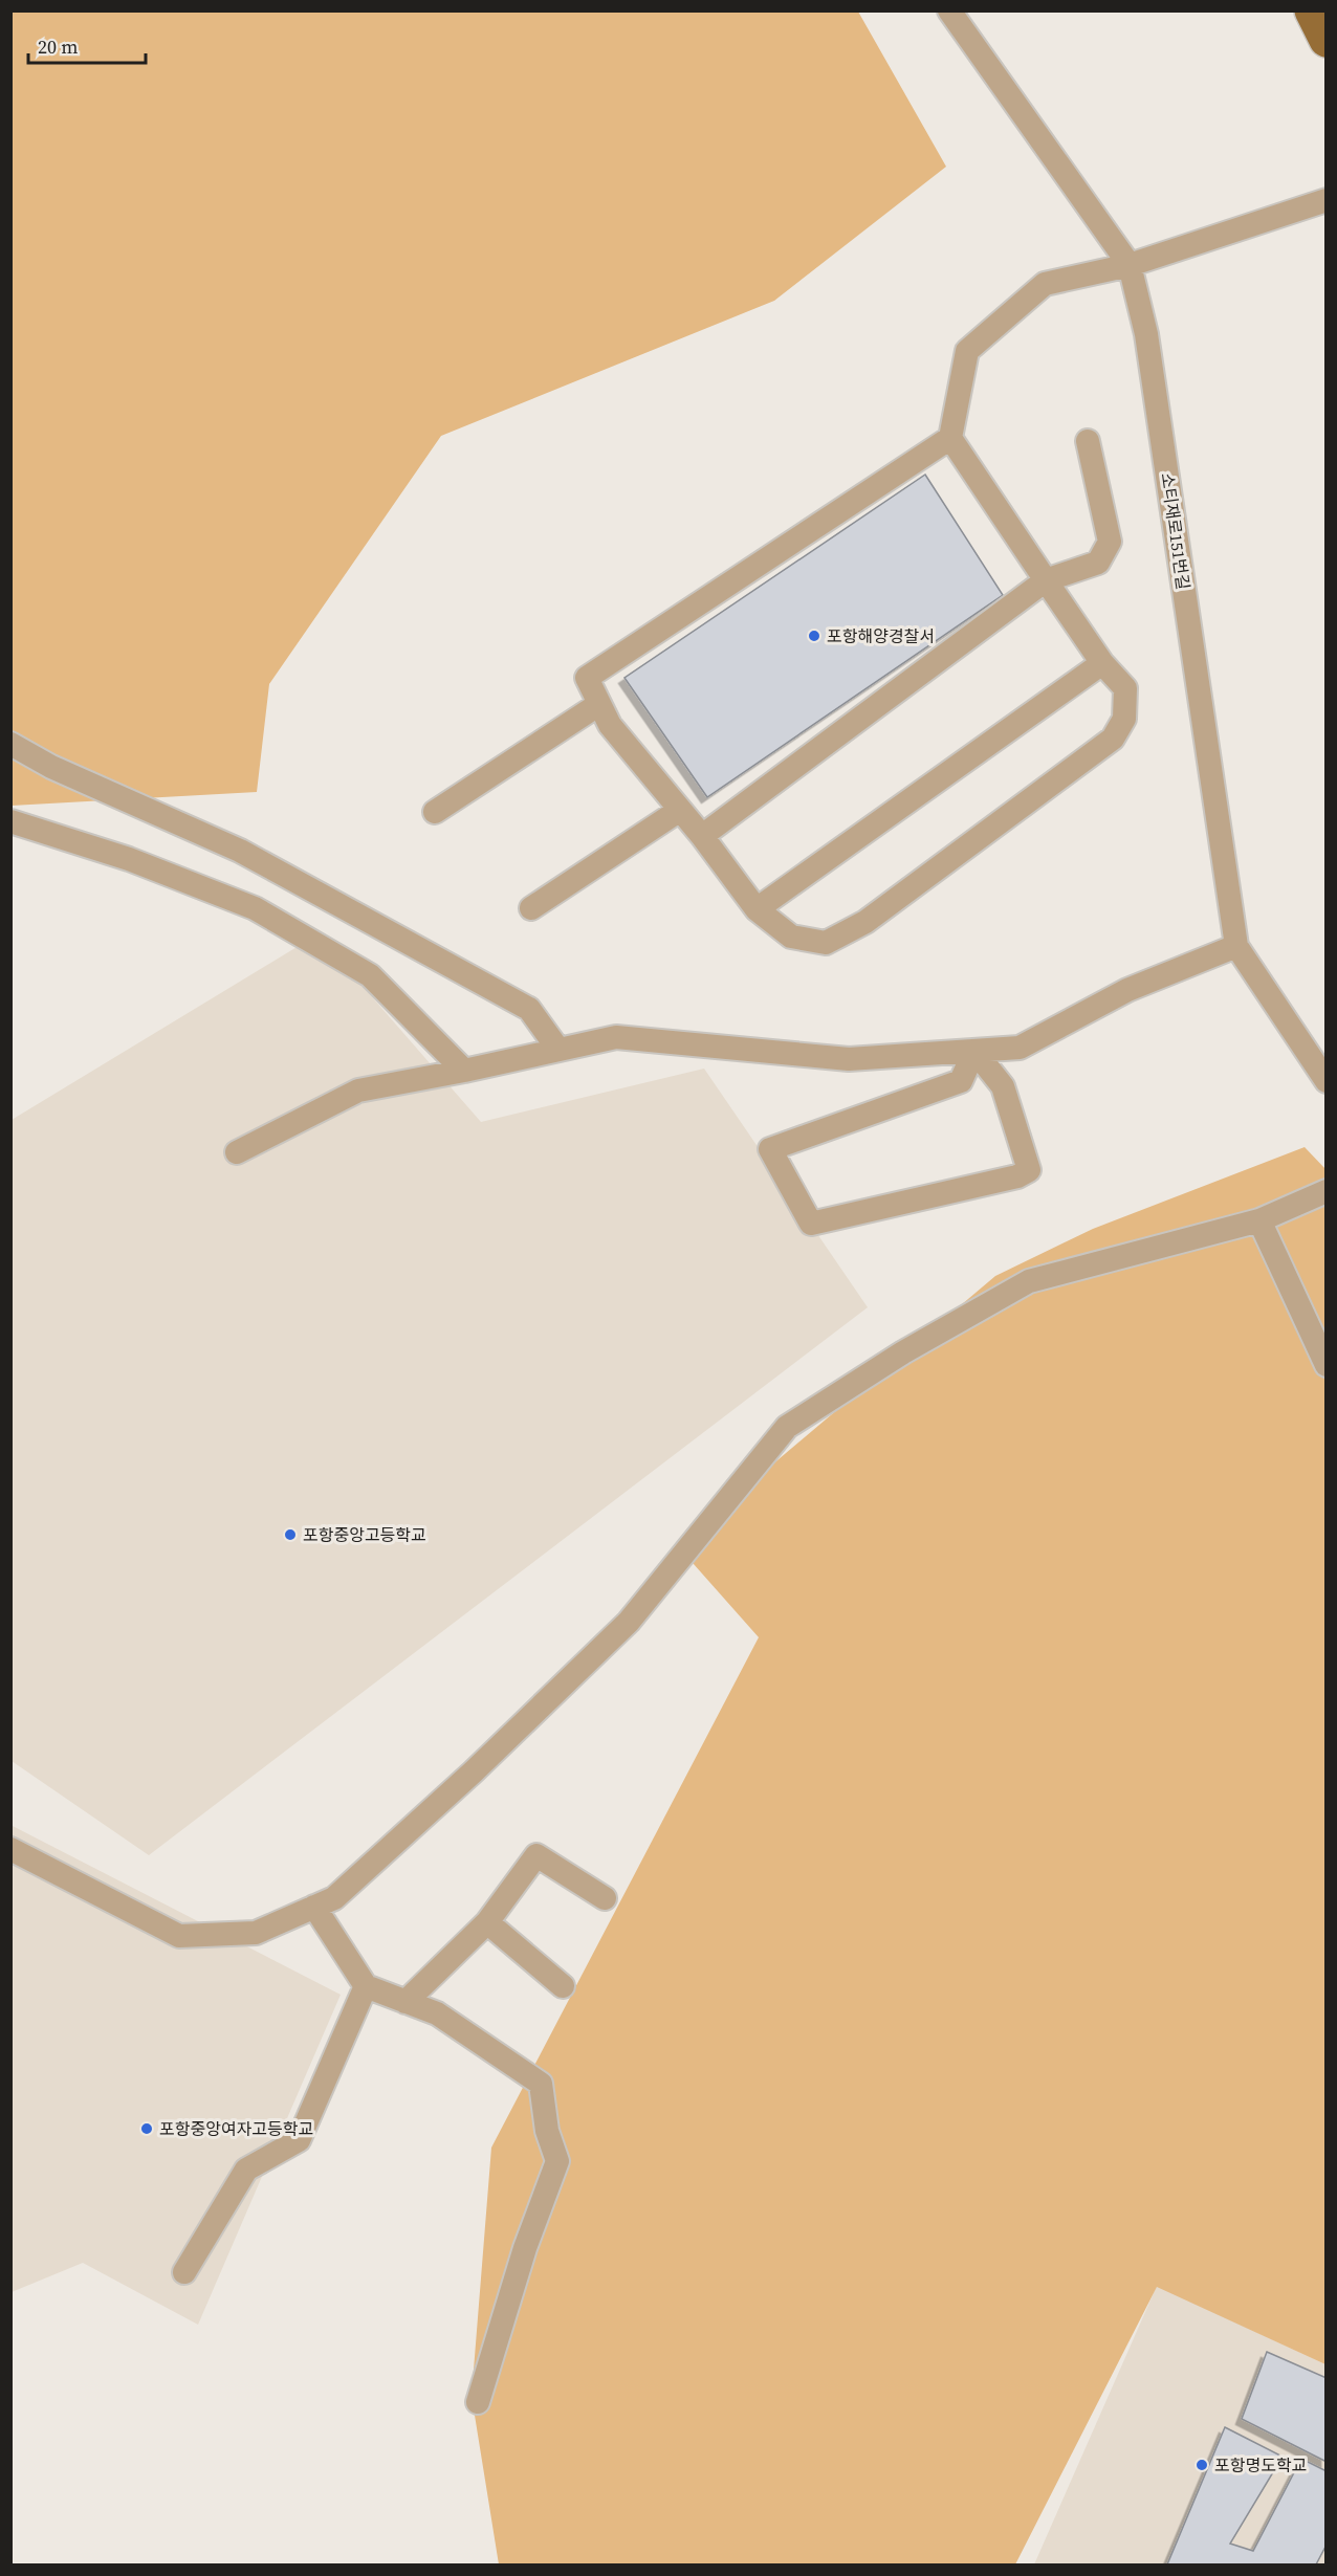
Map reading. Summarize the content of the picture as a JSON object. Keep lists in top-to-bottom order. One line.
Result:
{"streets":{"lane":["소티재로151번길"]},"places":["포항해양경찰서","포항중앙고등학교","포항중앙여자고등학교","포항명도학교"],"scale_bar":"20 m"}
